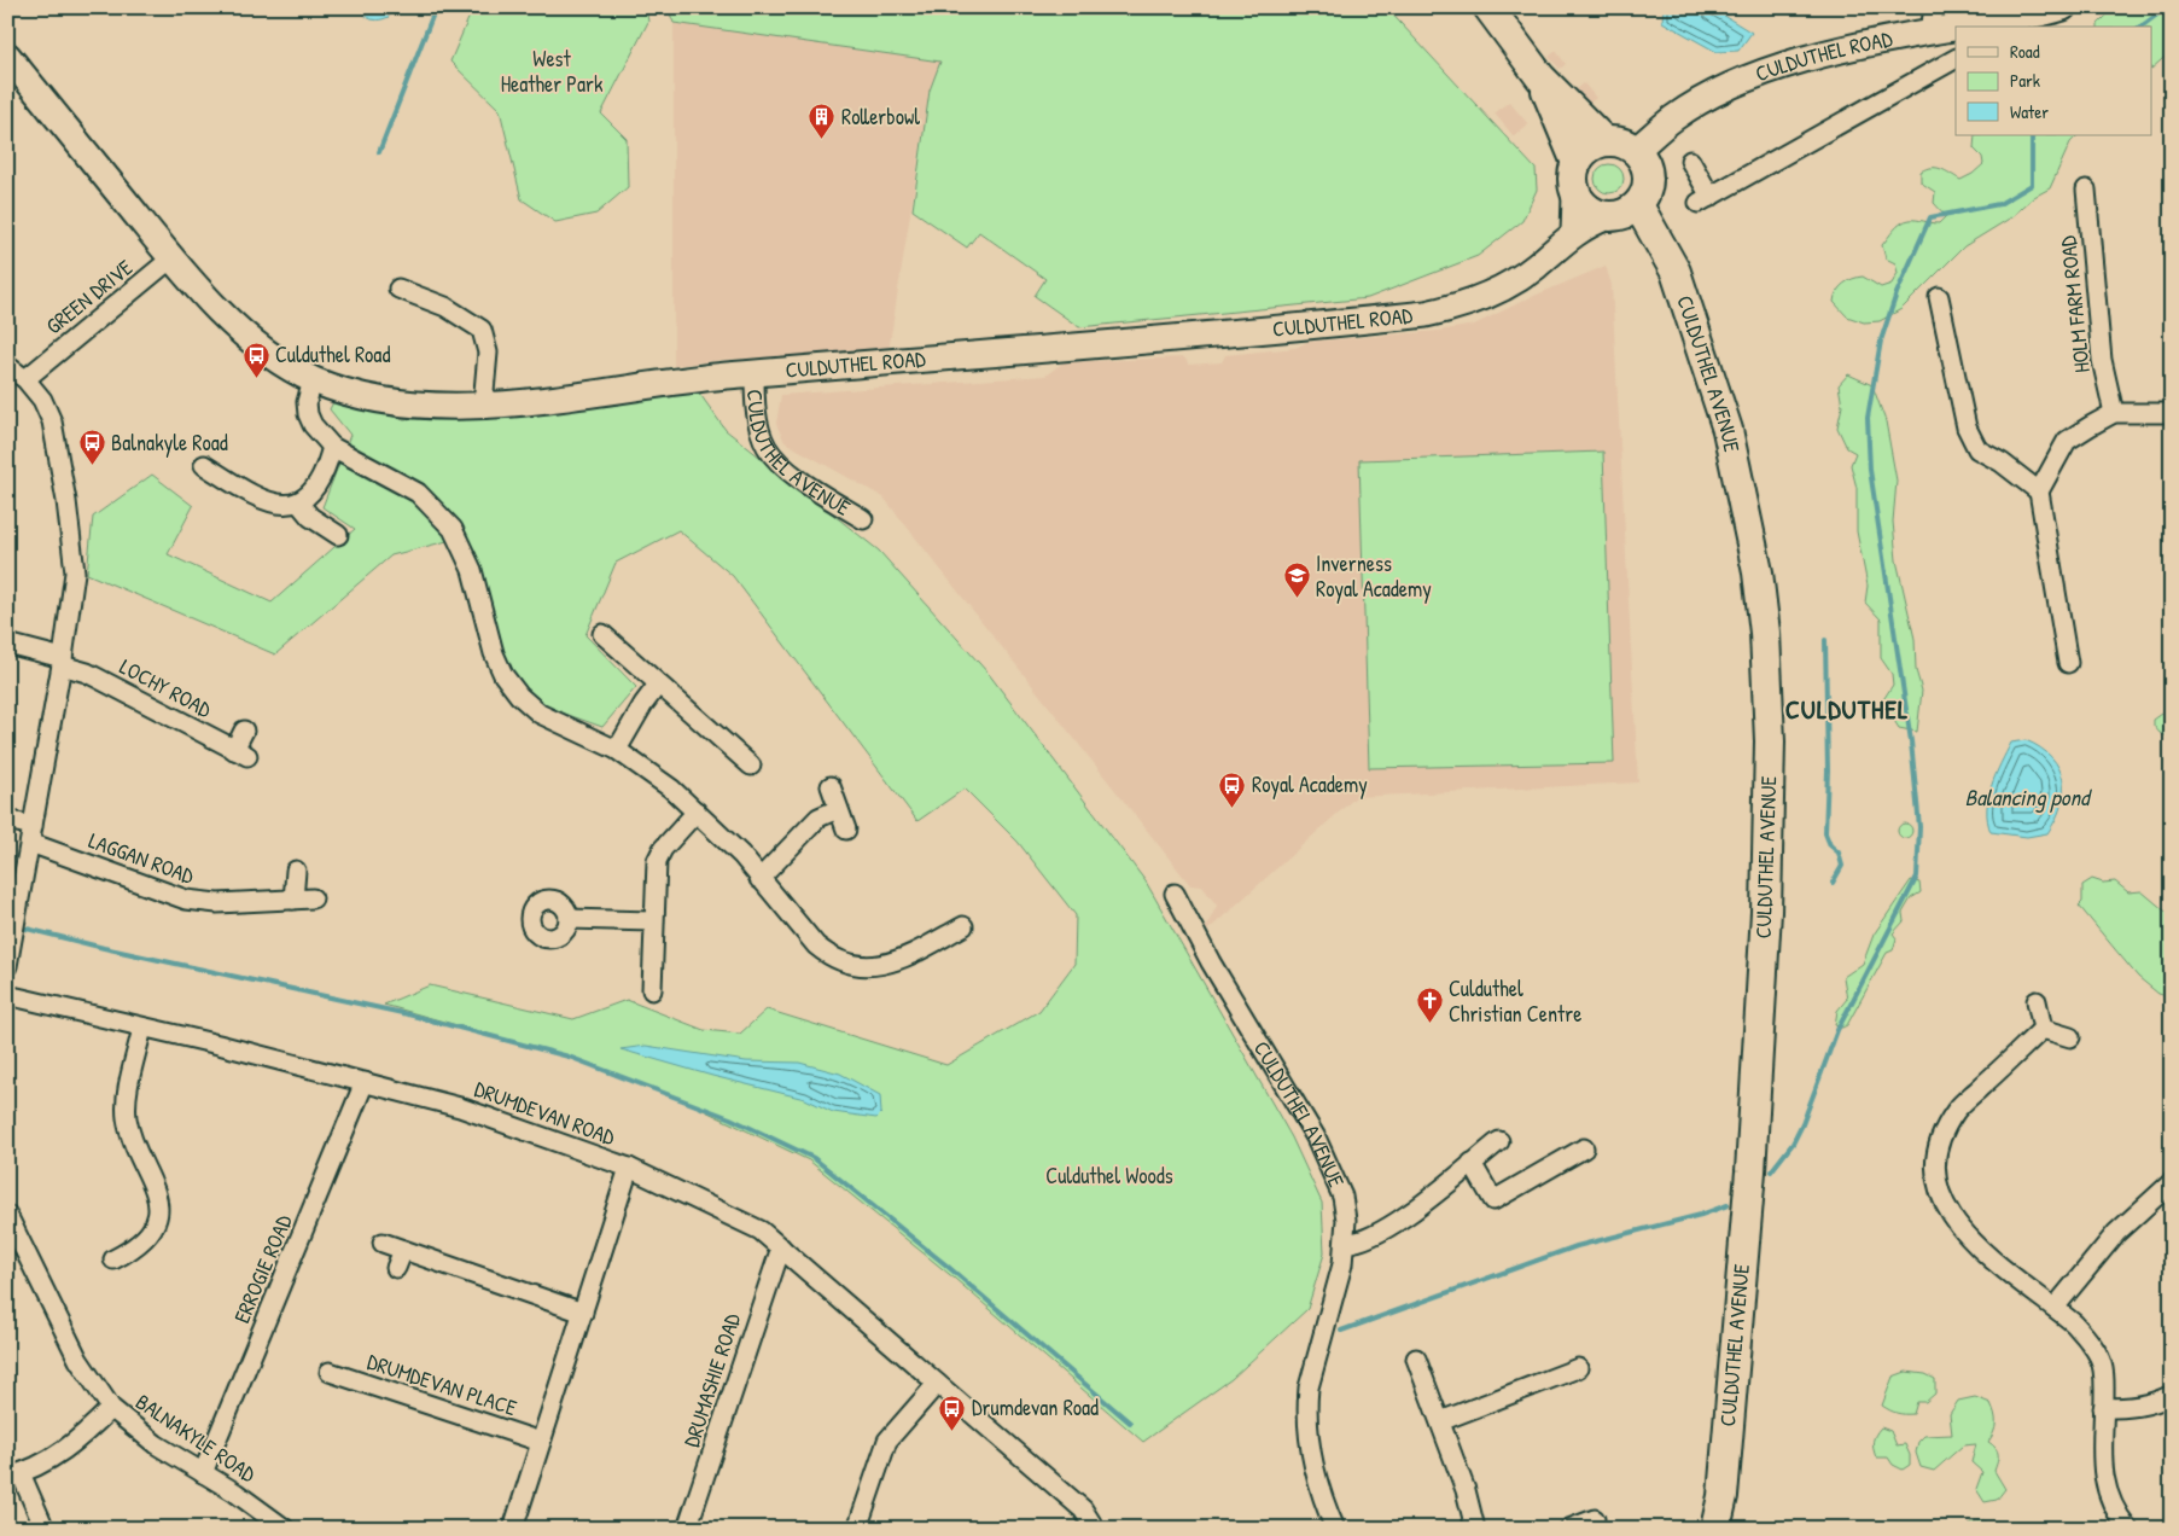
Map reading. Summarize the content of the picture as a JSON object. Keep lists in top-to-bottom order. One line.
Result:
{"streets":{"main road":["CULDUTHEL ROAD","CULDUTHEL AVENUE"],"street":["GREEN DRIVE","HOLM FARM ROAD","LOCHY ROAD","LAGGAN ROAD","DRUMDEVAN ROAD","ERROGIE ROAD","DRUMASHIE ROAD","DRUMDEVAN PLACE","BALNAKYLE ROAD"]},"crossings":[["CULDUTHEL ROAD","GREEN DRIVE"],["CULDUTHEL ROAD","CULDUTHEL AVENUE"],["DRUMDEVAN ROAD","ERROGIE ROAD"],["DRUMDEVAN ROAD","DRUMASHIE ROAD"],["ERROGIE ROAD","BALNAKYLE ROAD"]],"districts":["CULDUTHEL"],"water":["Balancing pond"],"parks":["West Heather Park","Culduthel Woods"],"places":{"building":["Rollerbowl"],"bus stop":["Culduthel Road","Balnakyle Road","Royal Academy","Drumdevan Road"],"school or university":["Inverness Royal Academy"],"church":["Culduthel Christian Centre"]},"legend":["Road","Park","Water"]}
